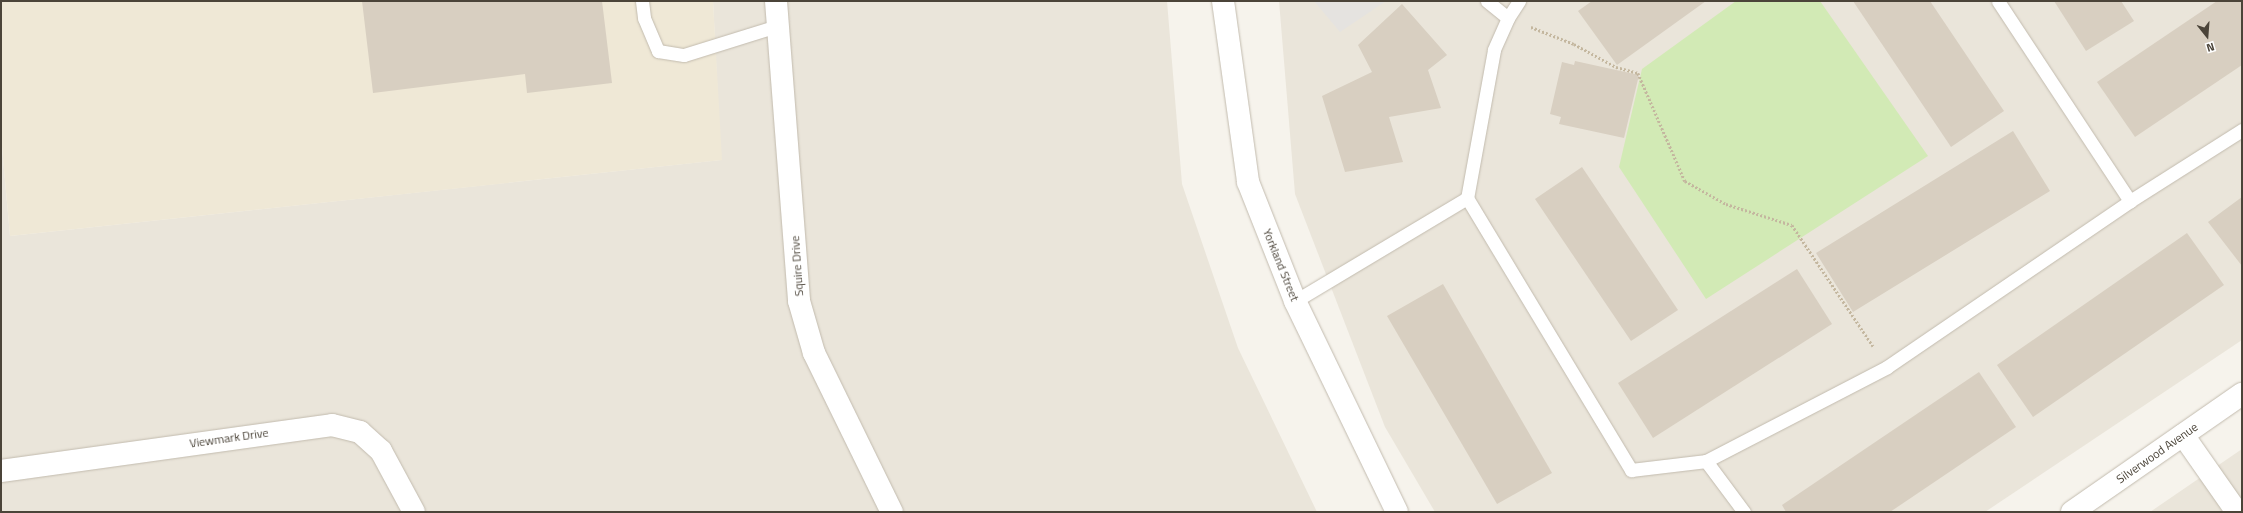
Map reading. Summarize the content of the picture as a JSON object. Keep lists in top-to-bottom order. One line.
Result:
{"streets":{"street":["Yorkland Street","Squire Drive","Viewmark Drive","Silverwood Avenue"]},"north":"bottom"}
